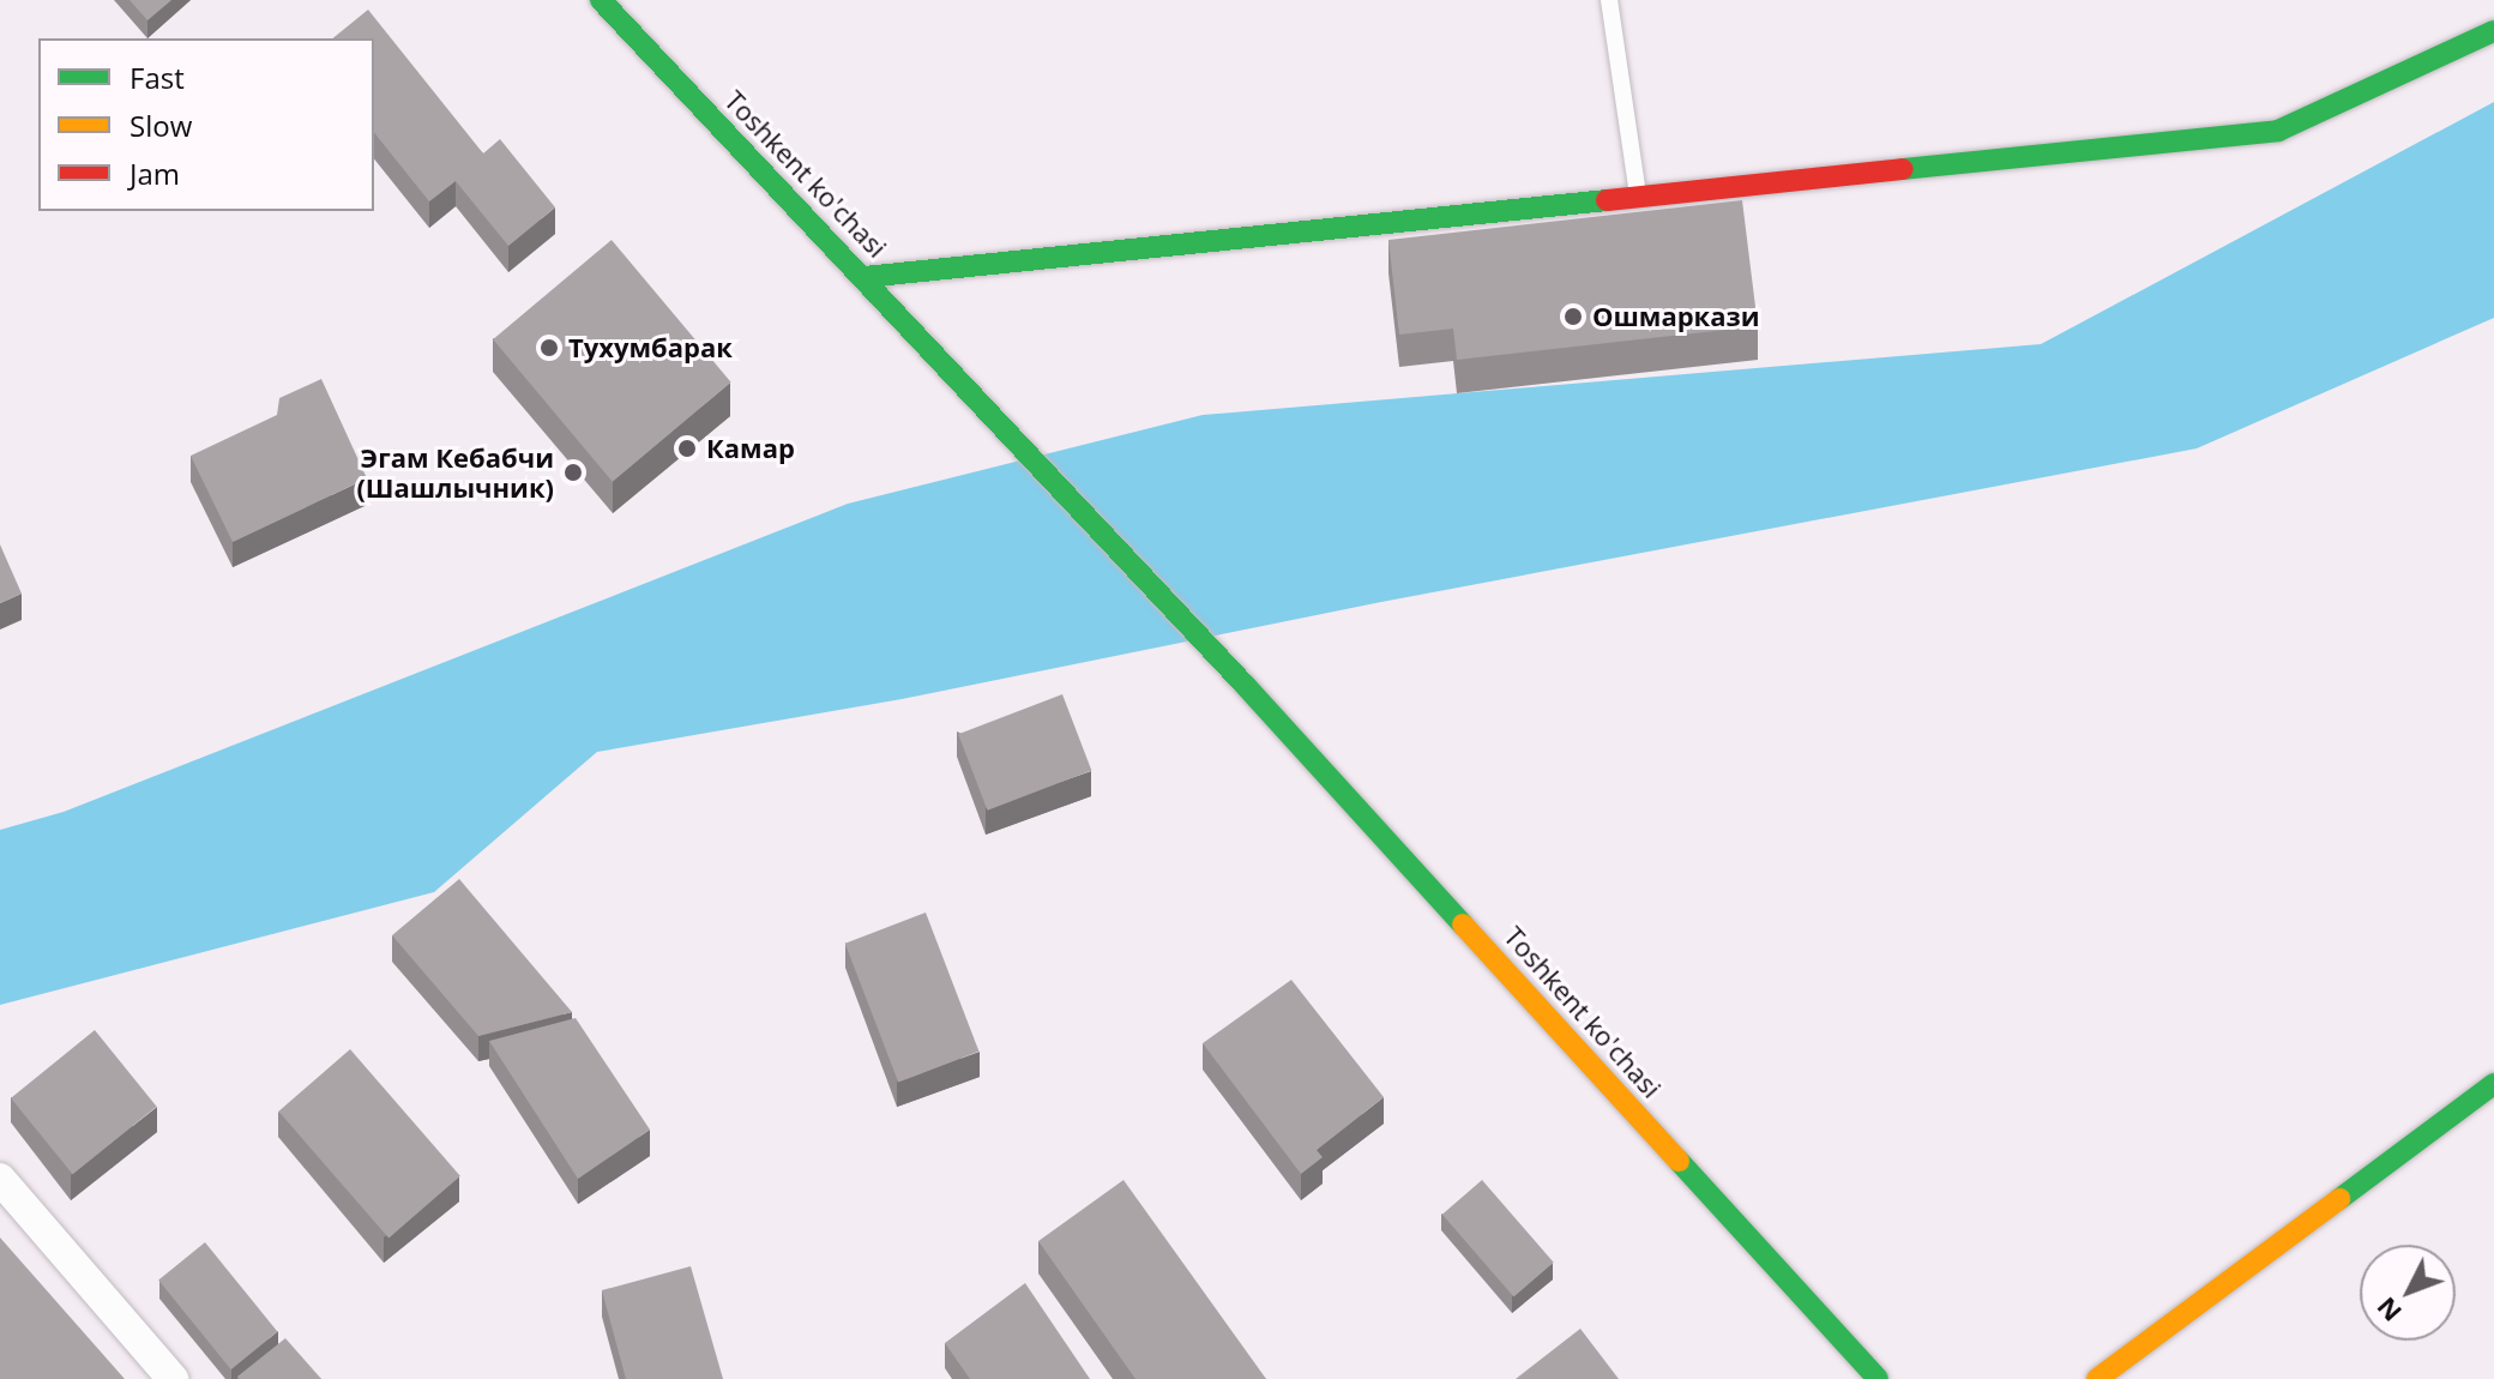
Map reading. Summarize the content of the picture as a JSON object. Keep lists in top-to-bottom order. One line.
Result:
{"streets":{"main road":["Toshkent ko'chasi"]},"places":["Ошмаркази","Тухумбарак","Камар","Эгам Кебабчи (Шашлычник)"],"legend":["Fast","Slow","Jam"],"north":"bottom left"}
